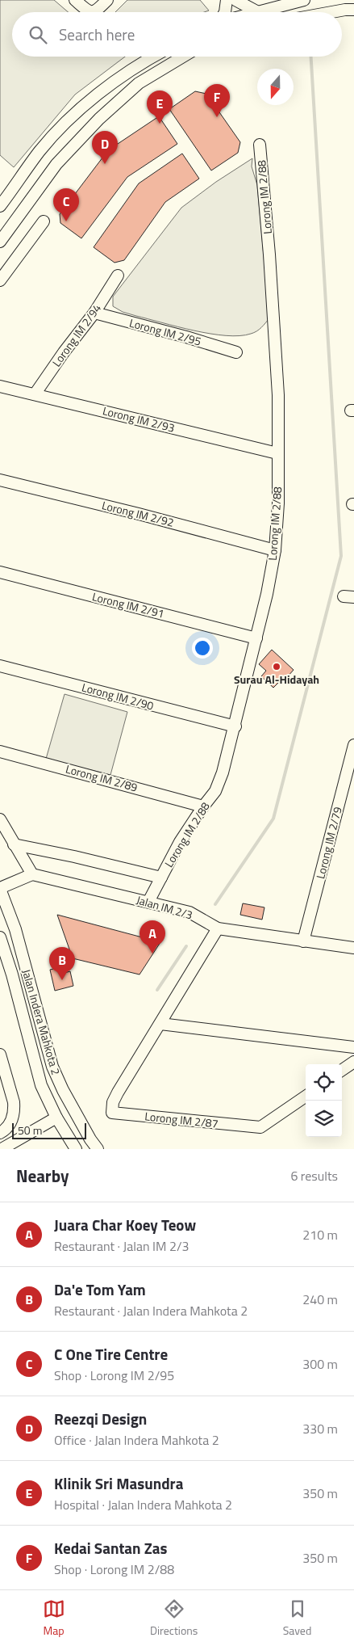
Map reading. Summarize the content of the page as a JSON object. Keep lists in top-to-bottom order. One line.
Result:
{"streets":{"street":["Lorong IM 2/88","Lorong IM 2/95","Lorong IM 2/94","Lorong IM 2/93","Lorong IM 2/92","Lorong IM 2/91","Lorong IM 2/90","Lorong IM 2/89","Lorong IM 2/79","Jalan IM 2/3","Jalan Indera Mahkota 2","Lorong IM 2/87"]},"crossings":[["Lorong IM 2/88","Lorong IM 2/93"],["Lorong IM 2/88","Lorong IM 2/92"],["Lorong IM 2/88","Lorong IM 2/91"],["Lorong IM 2/88","Lorong IM 2/90"],["Lorong IM 2/88","Lorong IM 2/89"],["Lorong IM 2/88","Jalan IM 2/3"],["Lorong IM 2/95","Lorong IM 2/94"],["Lorong IM 2/94","Lorong IM 2/93"],["Lorong IM 2/79","Jalan IM 2/3"]],"places":["Surau Al-Hidayah"],"scale_bar":"50 m","north":"bottom","page":{"search":"Search here","pins":["F","E","D","C","A","B"],"scale":"50 m","heading":["Nearby","6 results"],"list":[{"mark":"A","name":"Juara Char Koey Teow","note":"Restaurant · Jalan IM 2/3","value":"210 m"},{"mark":"B","name":"Da'e Tom Yam","note":"Restaurant · Jalan Indera Mahkota 2","value":"240 m"},{"mark":"C","name":"C One Tire Centre","note":"Shop · Lorong IM 2/95","value":"300 m"},{"mark":"D","name":"Reezqi Design","note":"Office · Jalan Indera Mahkota 2","value":"330 m"},{"mark":"E","name":"Klinik Sri Masundra","note":"Hospital · Jalan Indera Mahkota 2","value":"350 m"},{"mark":"F","name":"Kedai Santan Zas","note":"Shop · Lorong IM 2/88","value":"350 m"}],"nav":["Map","Directions","Saved"]}}
